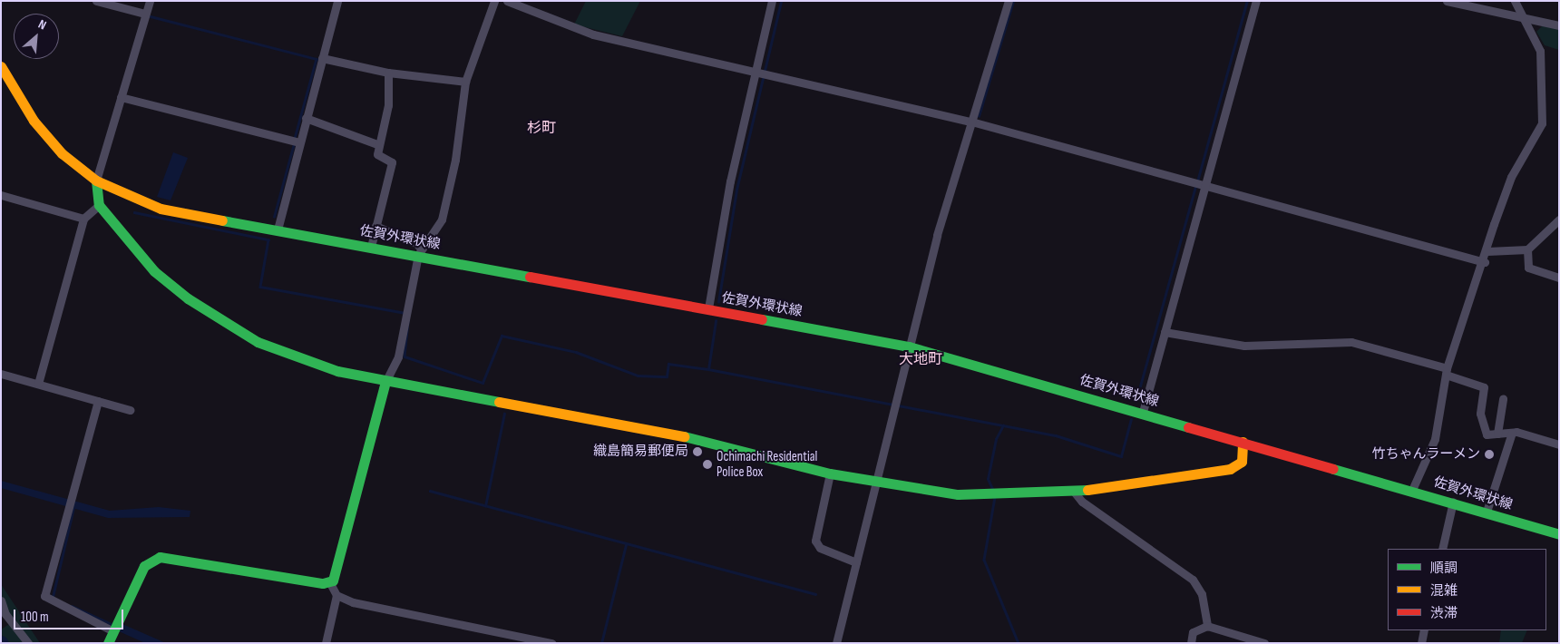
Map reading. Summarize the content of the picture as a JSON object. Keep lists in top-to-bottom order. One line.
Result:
{"streets":{"street":["佐賀外環状線"]},"districts":["杉町","大地町"],"places":["織島簡易郵便局","竹ちゃんラーメン","Ochimachi Residential Police Box"],"legend":["順調","混雑","渋滞"],"scale_bar":"100 m","north":"top right"}
